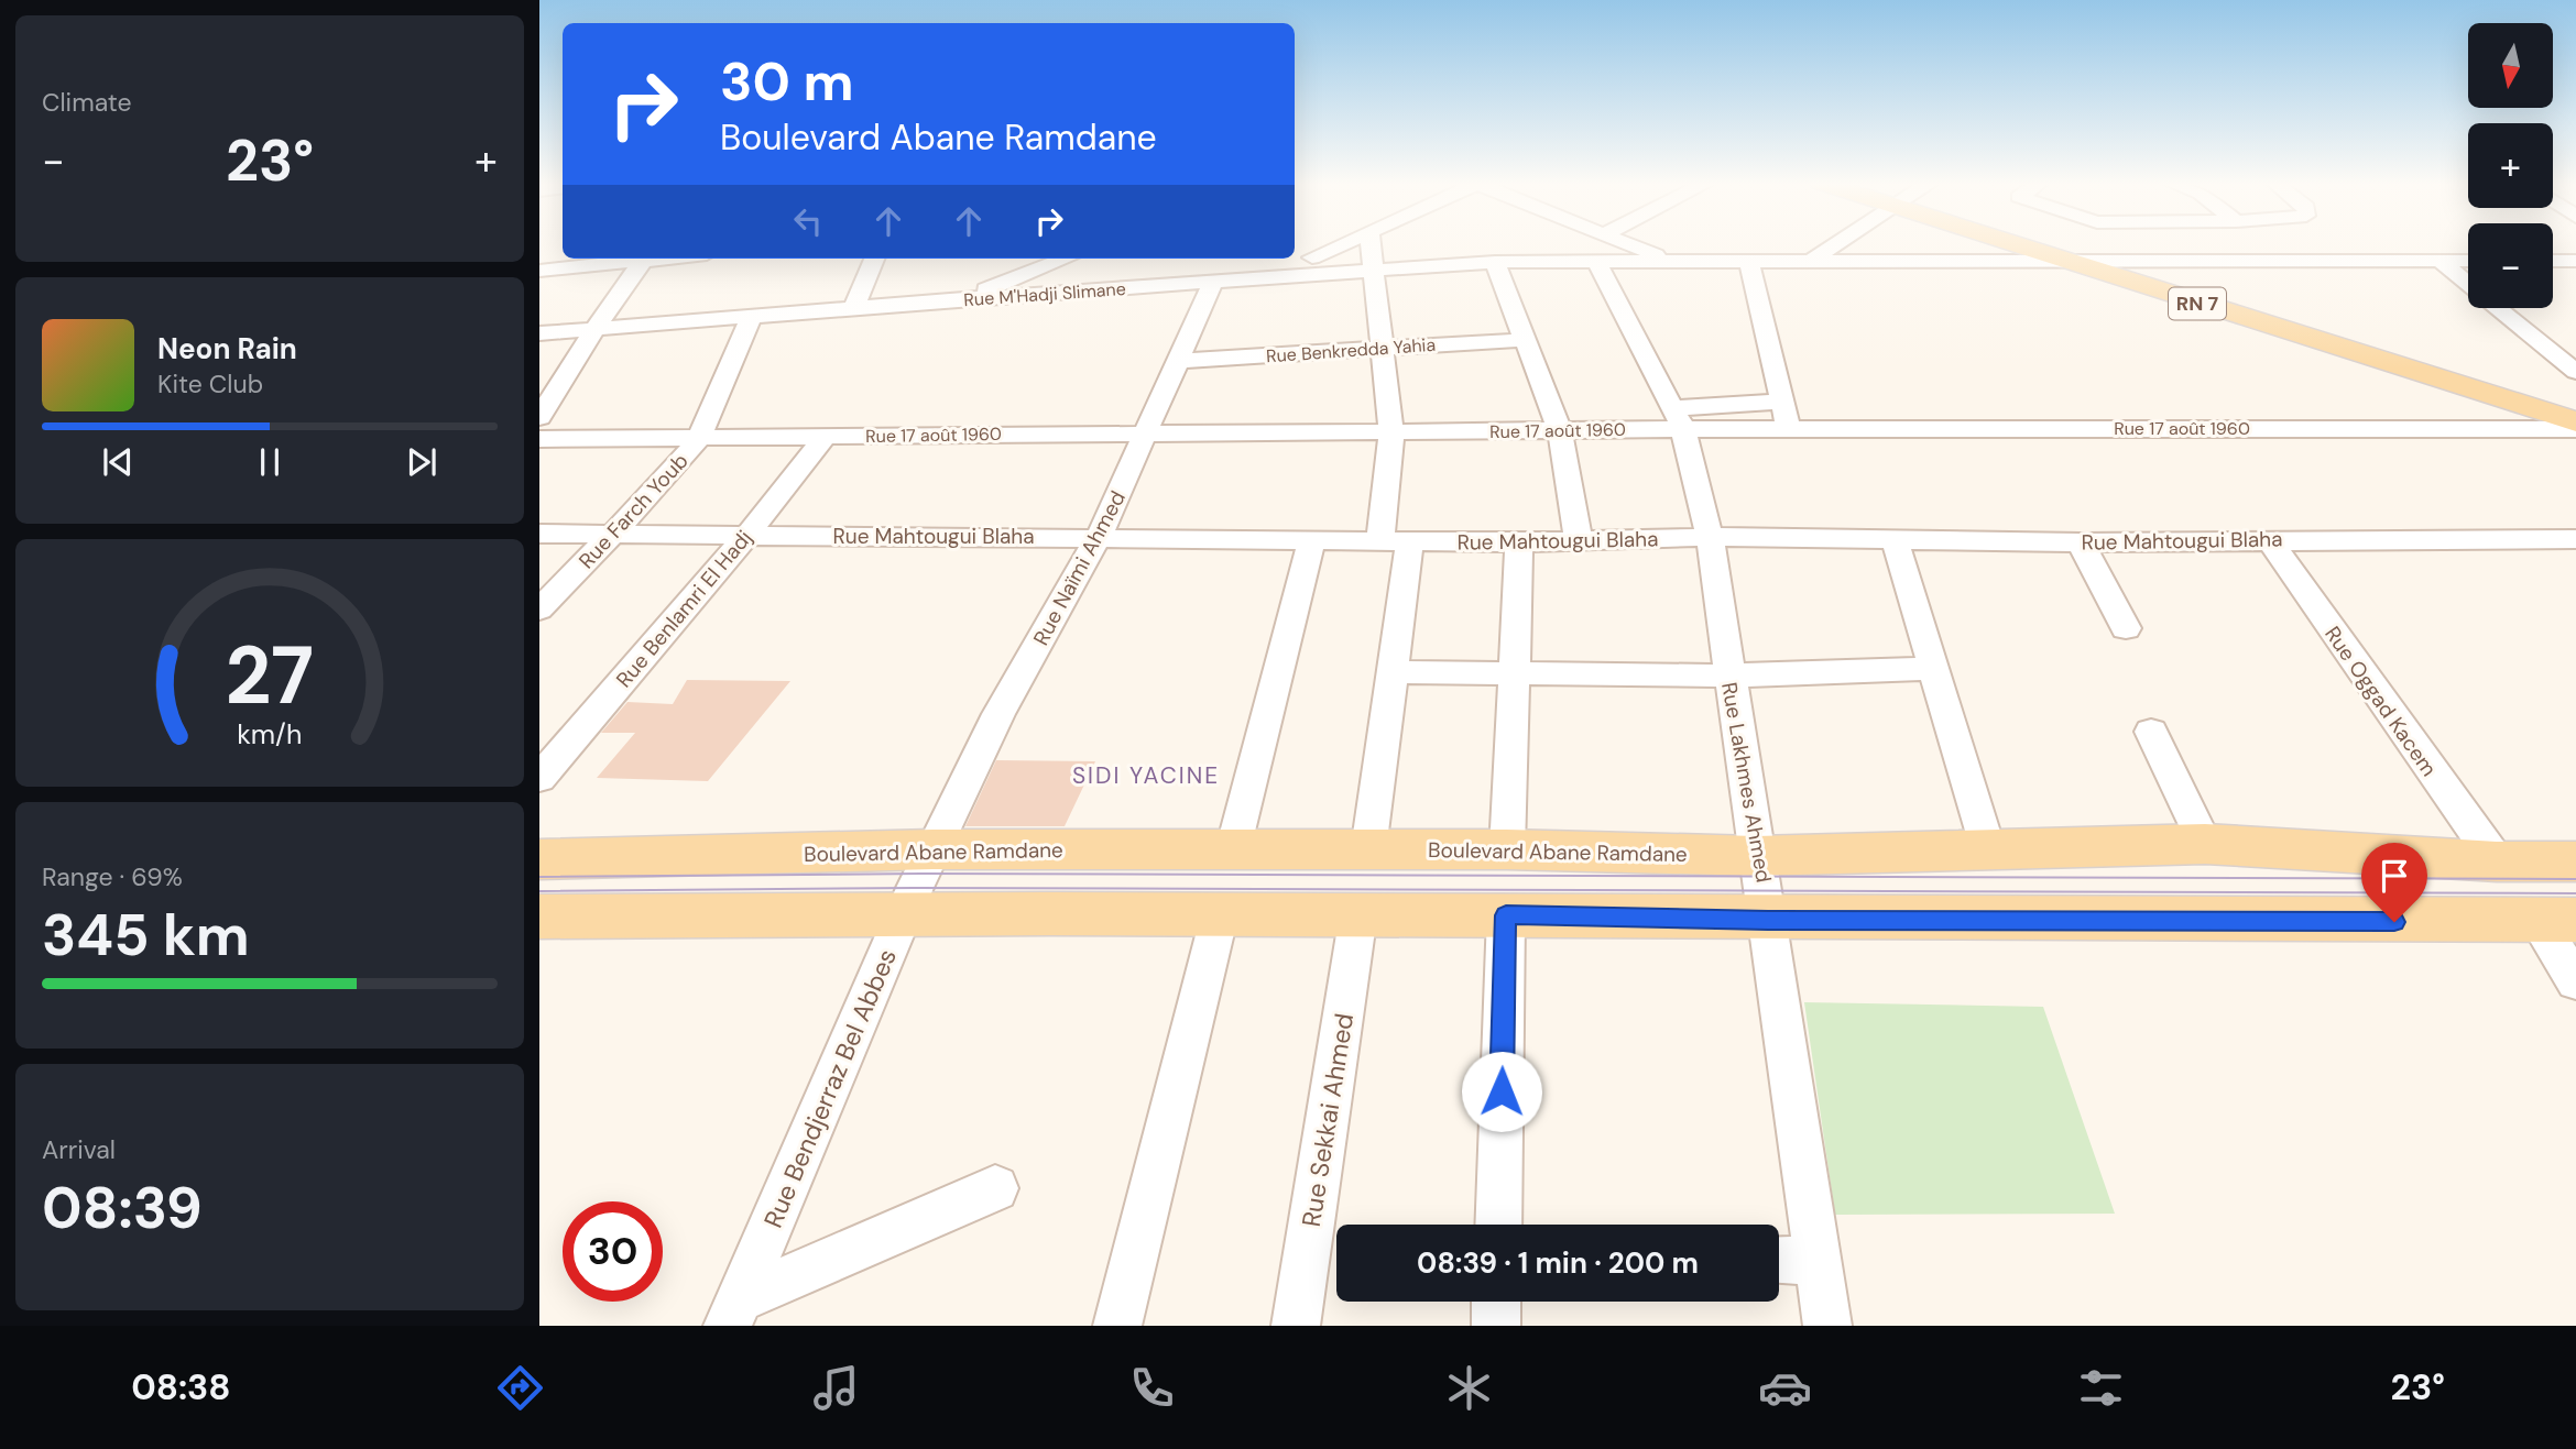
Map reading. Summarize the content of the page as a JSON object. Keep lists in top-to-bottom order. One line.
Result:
{"streets":{"main road":["RN 7","Boulevard Abane Ramdane"],"street":["Rue M'Hadji Slimane","Rue Benkredda Yahia","Rue 17 août 1960","Rue Farch Youb","Rue Mahtougui Blaha","Rue Naïmi Ahmed","Rue Benlamri El Hadj","Rue Oggad Kacem","Rue Lakhmes Ahmed","Rue Bendjerraz Bel Abbes","Rue Sekkai Ahmed"]},"crossings":[["Rue M'Hadji Slimane","RN 7"],["Rue M'Hadji Slimane","Rue Farch Youb"],["Rue M'Hadji Slimane","Rue Naïmi Ahmed"],["Rue M'Hadji Slimane","Rue Lakhmes Ahmed"],["Rue Benkredda Yahia","Rue Naïmi Ahmed"],["Rue 17 août 1960","Rue Farch Youb"],["Rue 17 août 1960","Rue Naïmi Ahmed"],["Rue 17 août 1960","Rue Benlamri El Hadj"],["Rue 17 août 1960","Rue Lakhmes Ahmed"],["Rue Farch Youb","Rue Mahtougui Blaha"],["Rue Mahtougui Blaha","Rue Naïmi Ahmed"],["Rue Mahtougui Blaha","Rue Benlamri El Hadj"],["Rue Mahtougui Blaha","Rue Oggad Kacem"],["Rue Mahtougui Blaha","Rue Lakhmes Ahmed"],["Rue Naïmi Ahmed","Boulevard Abane Ramdane"],["Rue Naïmi Ahmed","Rue Bendjerraz Bel Abbes"],["Rue Oggad Kacem","Boulevard Abane Ramdane"],["Rue Lakhmes Ahmed","Boulevard Abane Ramdane"],["Boulevard Abane Ramdane","Rue Bendjerraz Bel Abbes"]],"districts":["SIDI YACINE"],"north":"bottom","page":{"tile":["Climate",["Range · 69%","345 km"],["Arrival","08:39"]],"map_buttons":["+","−"],"turn":["30 m","Boulevard Abane Ramdane"],"heat":["−","23°","+"],"song":["Neon Rain","Kite Club"],"limit":"30","trip":"08:39 · 1 min · 200 m","tabs":["08:38","23°"],"gauge":["27","km/h"]}}
